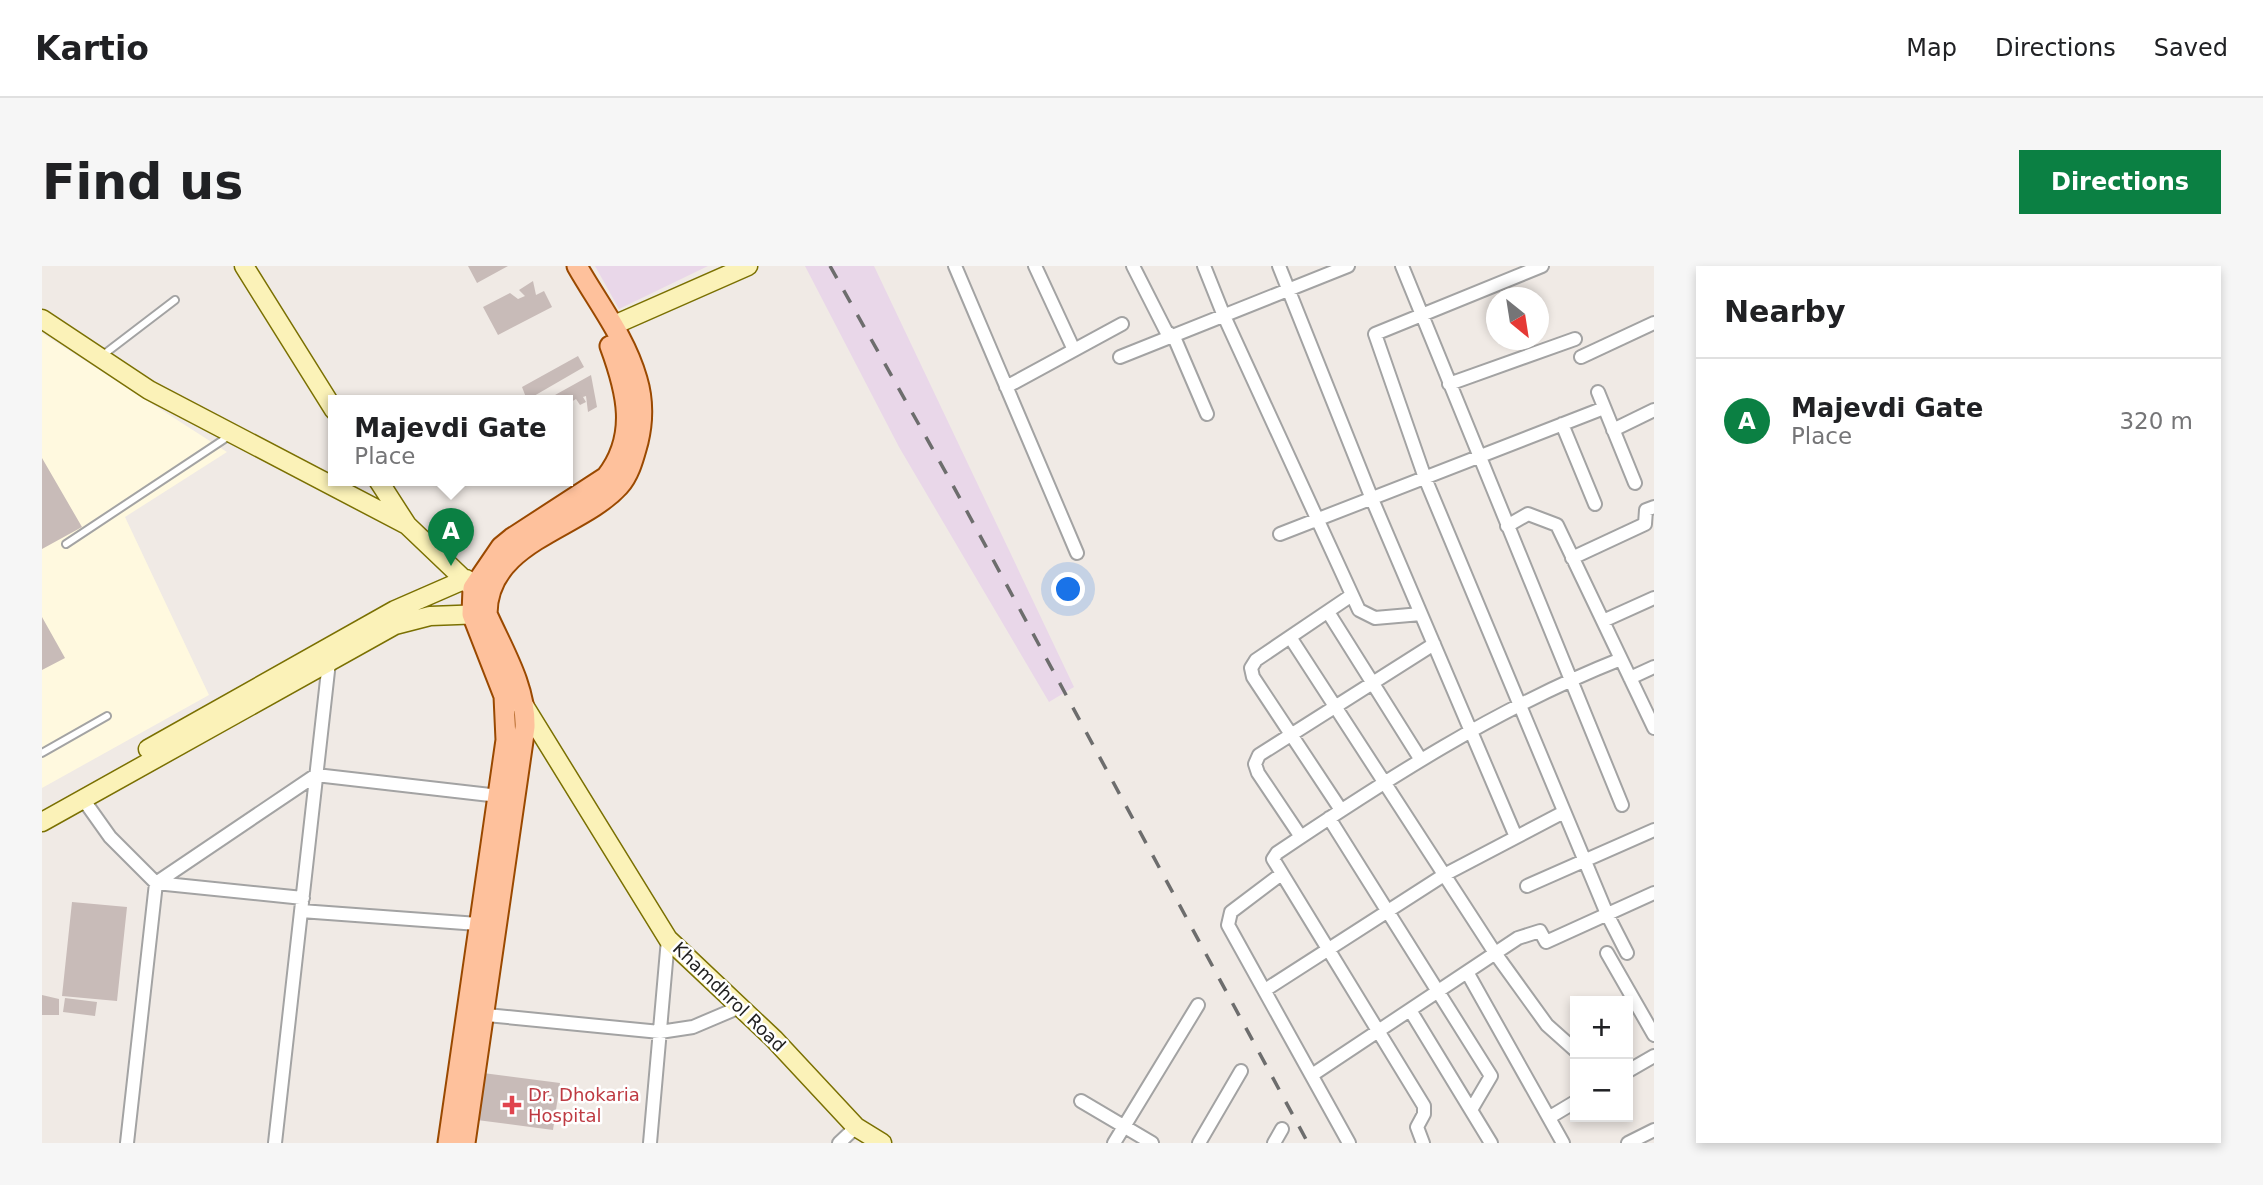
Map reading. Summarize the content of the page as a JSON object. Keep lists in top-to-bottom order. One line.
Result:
{"streets":{"main road":["Khamdhrol Road"]},"places":{"health":["Dr. Dhokaria Hospital"]},"north":"bottom right","page":{"header":"Kartio","nav":["Map","Directions","Saved"],"buttons":"Directions","title":"Find us","heading":"Nearby","list":[{"mark":"A","name":"Majevdi Gate","note":"Place","value":"320 m"}],"popup":["Majevdi Gate","Place"],"pins":"A","map_buttons":["+","−"]}}
